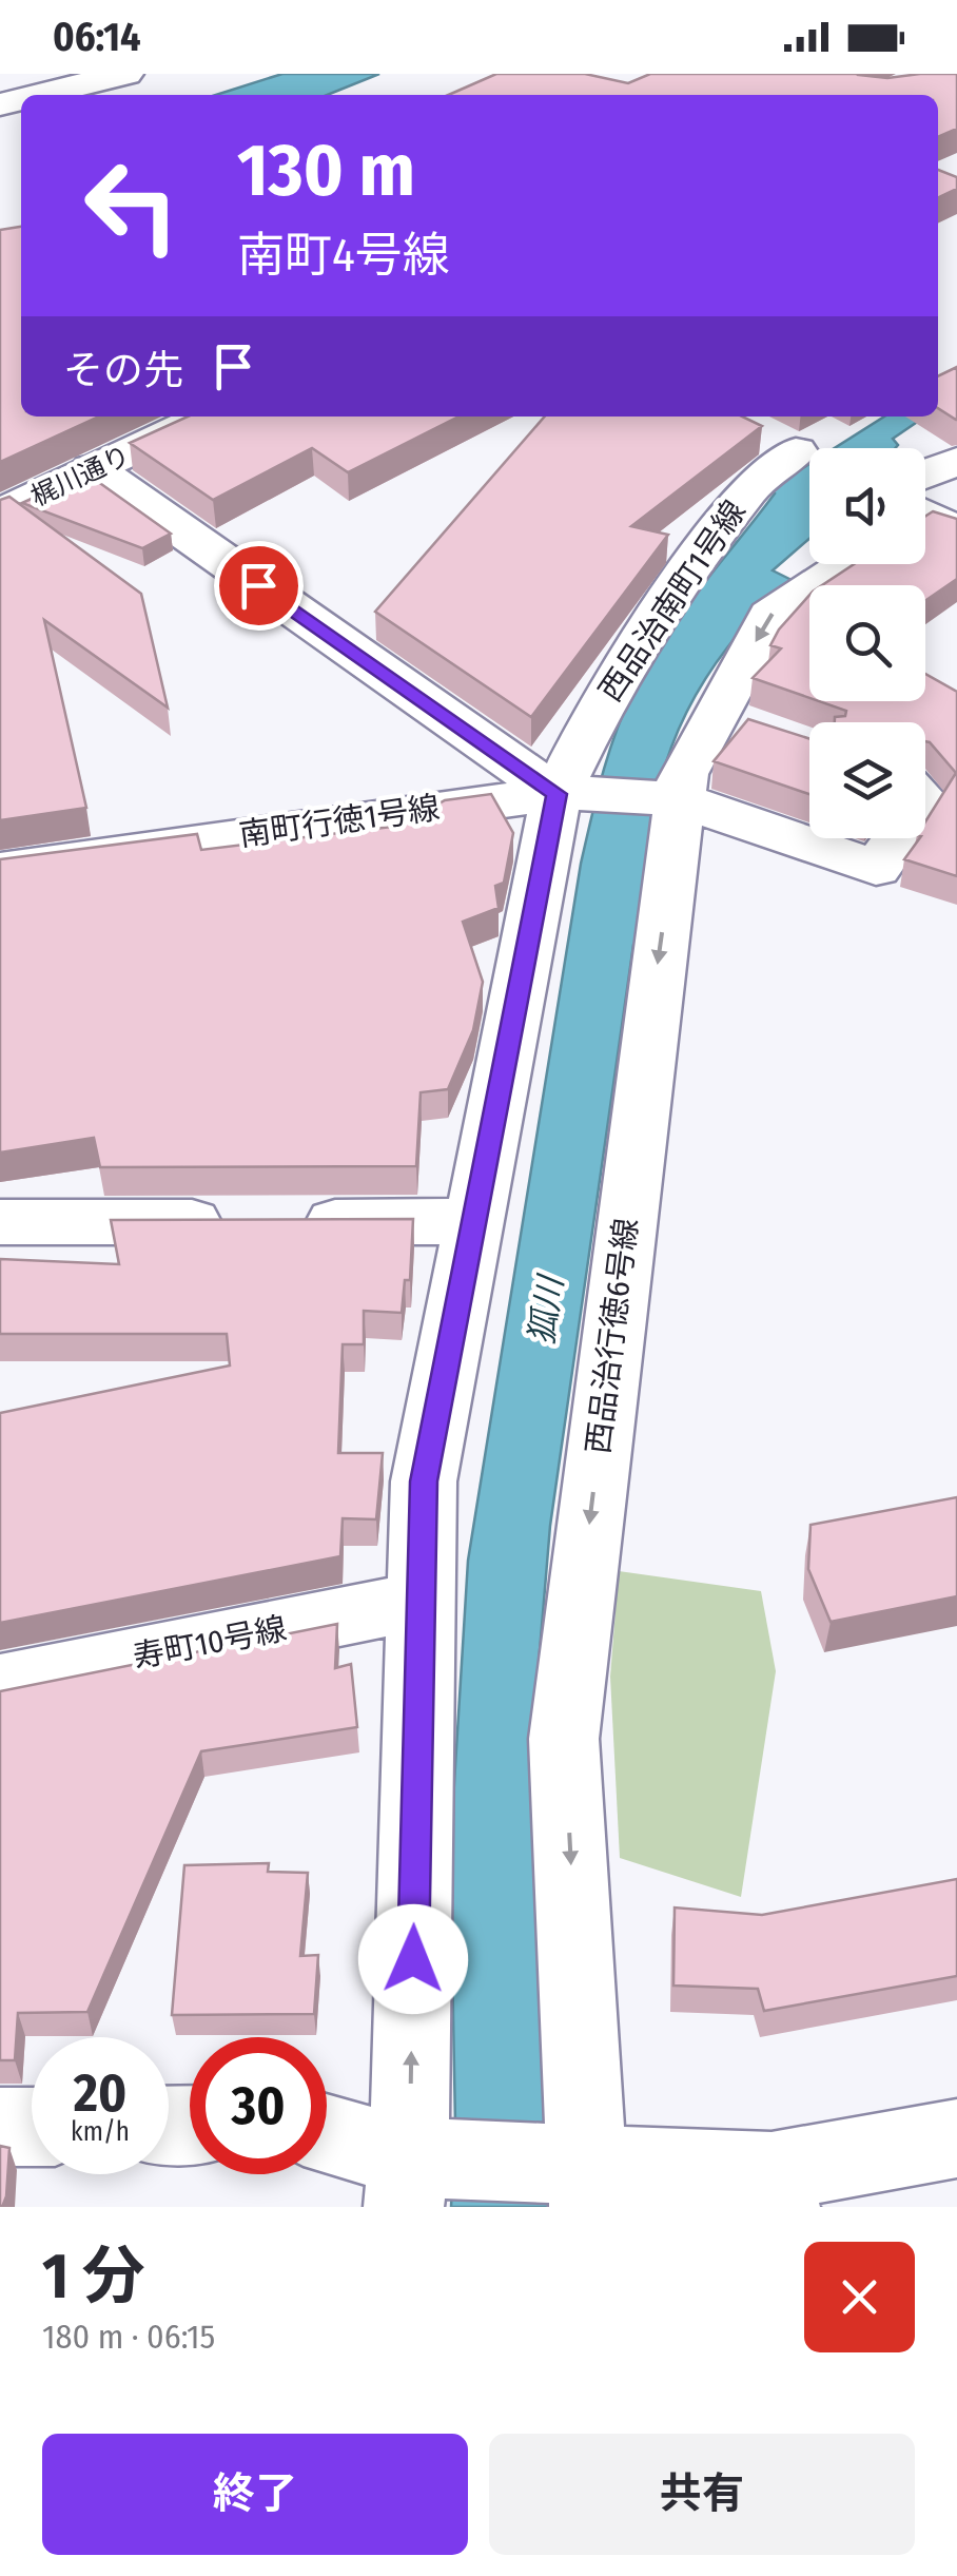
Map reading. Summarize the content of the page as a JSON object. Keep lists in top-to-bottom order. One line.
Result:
{"streets":{"street":["梶川通り","西品治南町1号線","南町行徳1号線","西品治行徳6号線","寿町10号線"]},"crossings":[["西品治南町1号線","南町行徳1号線"],["西品治南町1号線","寿町10号線"],["南町行徳1号線","西品治行徳6号線"]],"one_way":["西品治行徳6号線"],"water":["狐川"],"page":{"status":"06:14","turn":["130 m","南町4号線"],"then":"その先","speed":"20 km/h","limit":"30","heading":["1 分","180 m · 06:15"],"buttons":["終了","共有"]}}
